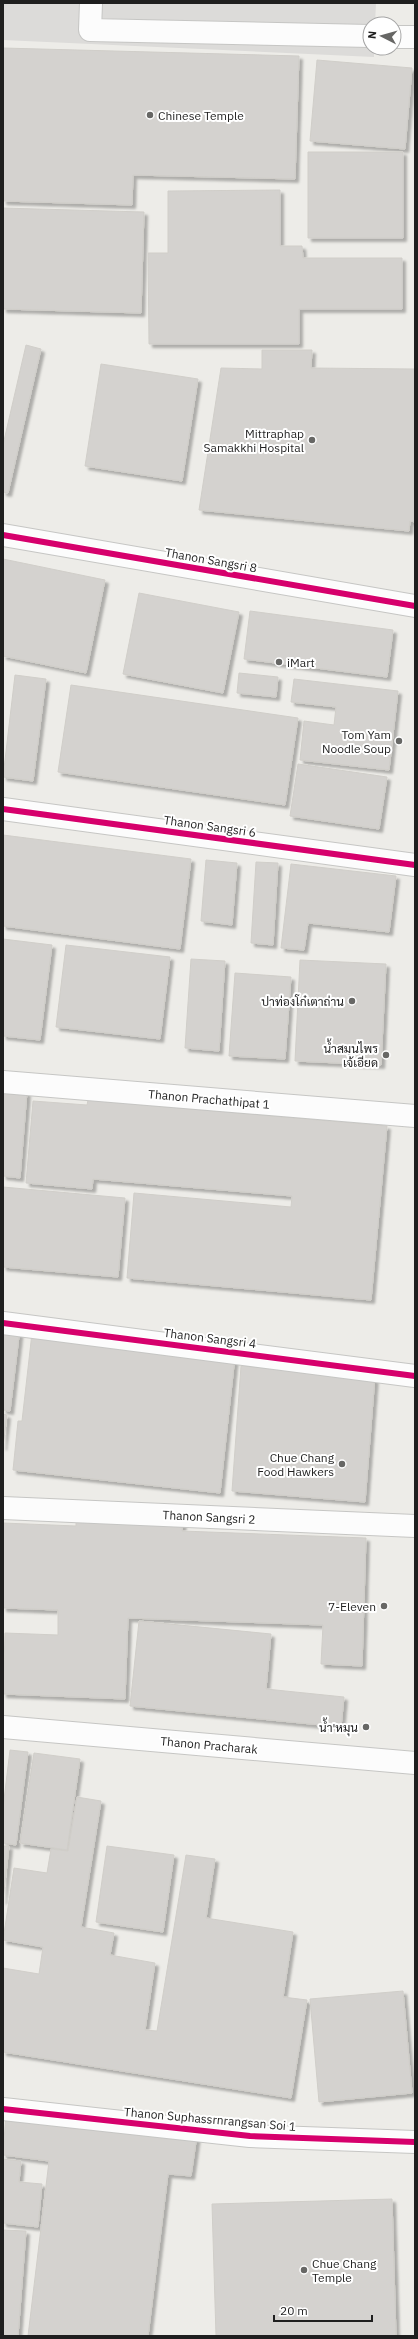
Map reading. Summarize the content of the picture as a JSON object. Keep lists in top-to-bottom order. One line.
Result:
{"streets":{"street":["Thanon Sangsri 8","Thanon Sangsri 6","Thanon Prachathipat 1","Thanon Sangsri 4","Thanon Sangsri 2","Thanon Pracharak","Thanon Suphassrnrangsan Soi 1"]},"places":["Chinese Temple","Mittraphap Samakkhi Hospital","iMart","Tom Yam Noodle Soup","ปาท่องโก๋เตาถ่าน","น้ำสมุนไพร เจ้เอียด","Chue Chang Food Hawkers","7-Eleven","น้ำ'หมุน","Chue Chang Temple"],"scale_bar":"20 m","north":"left"}
